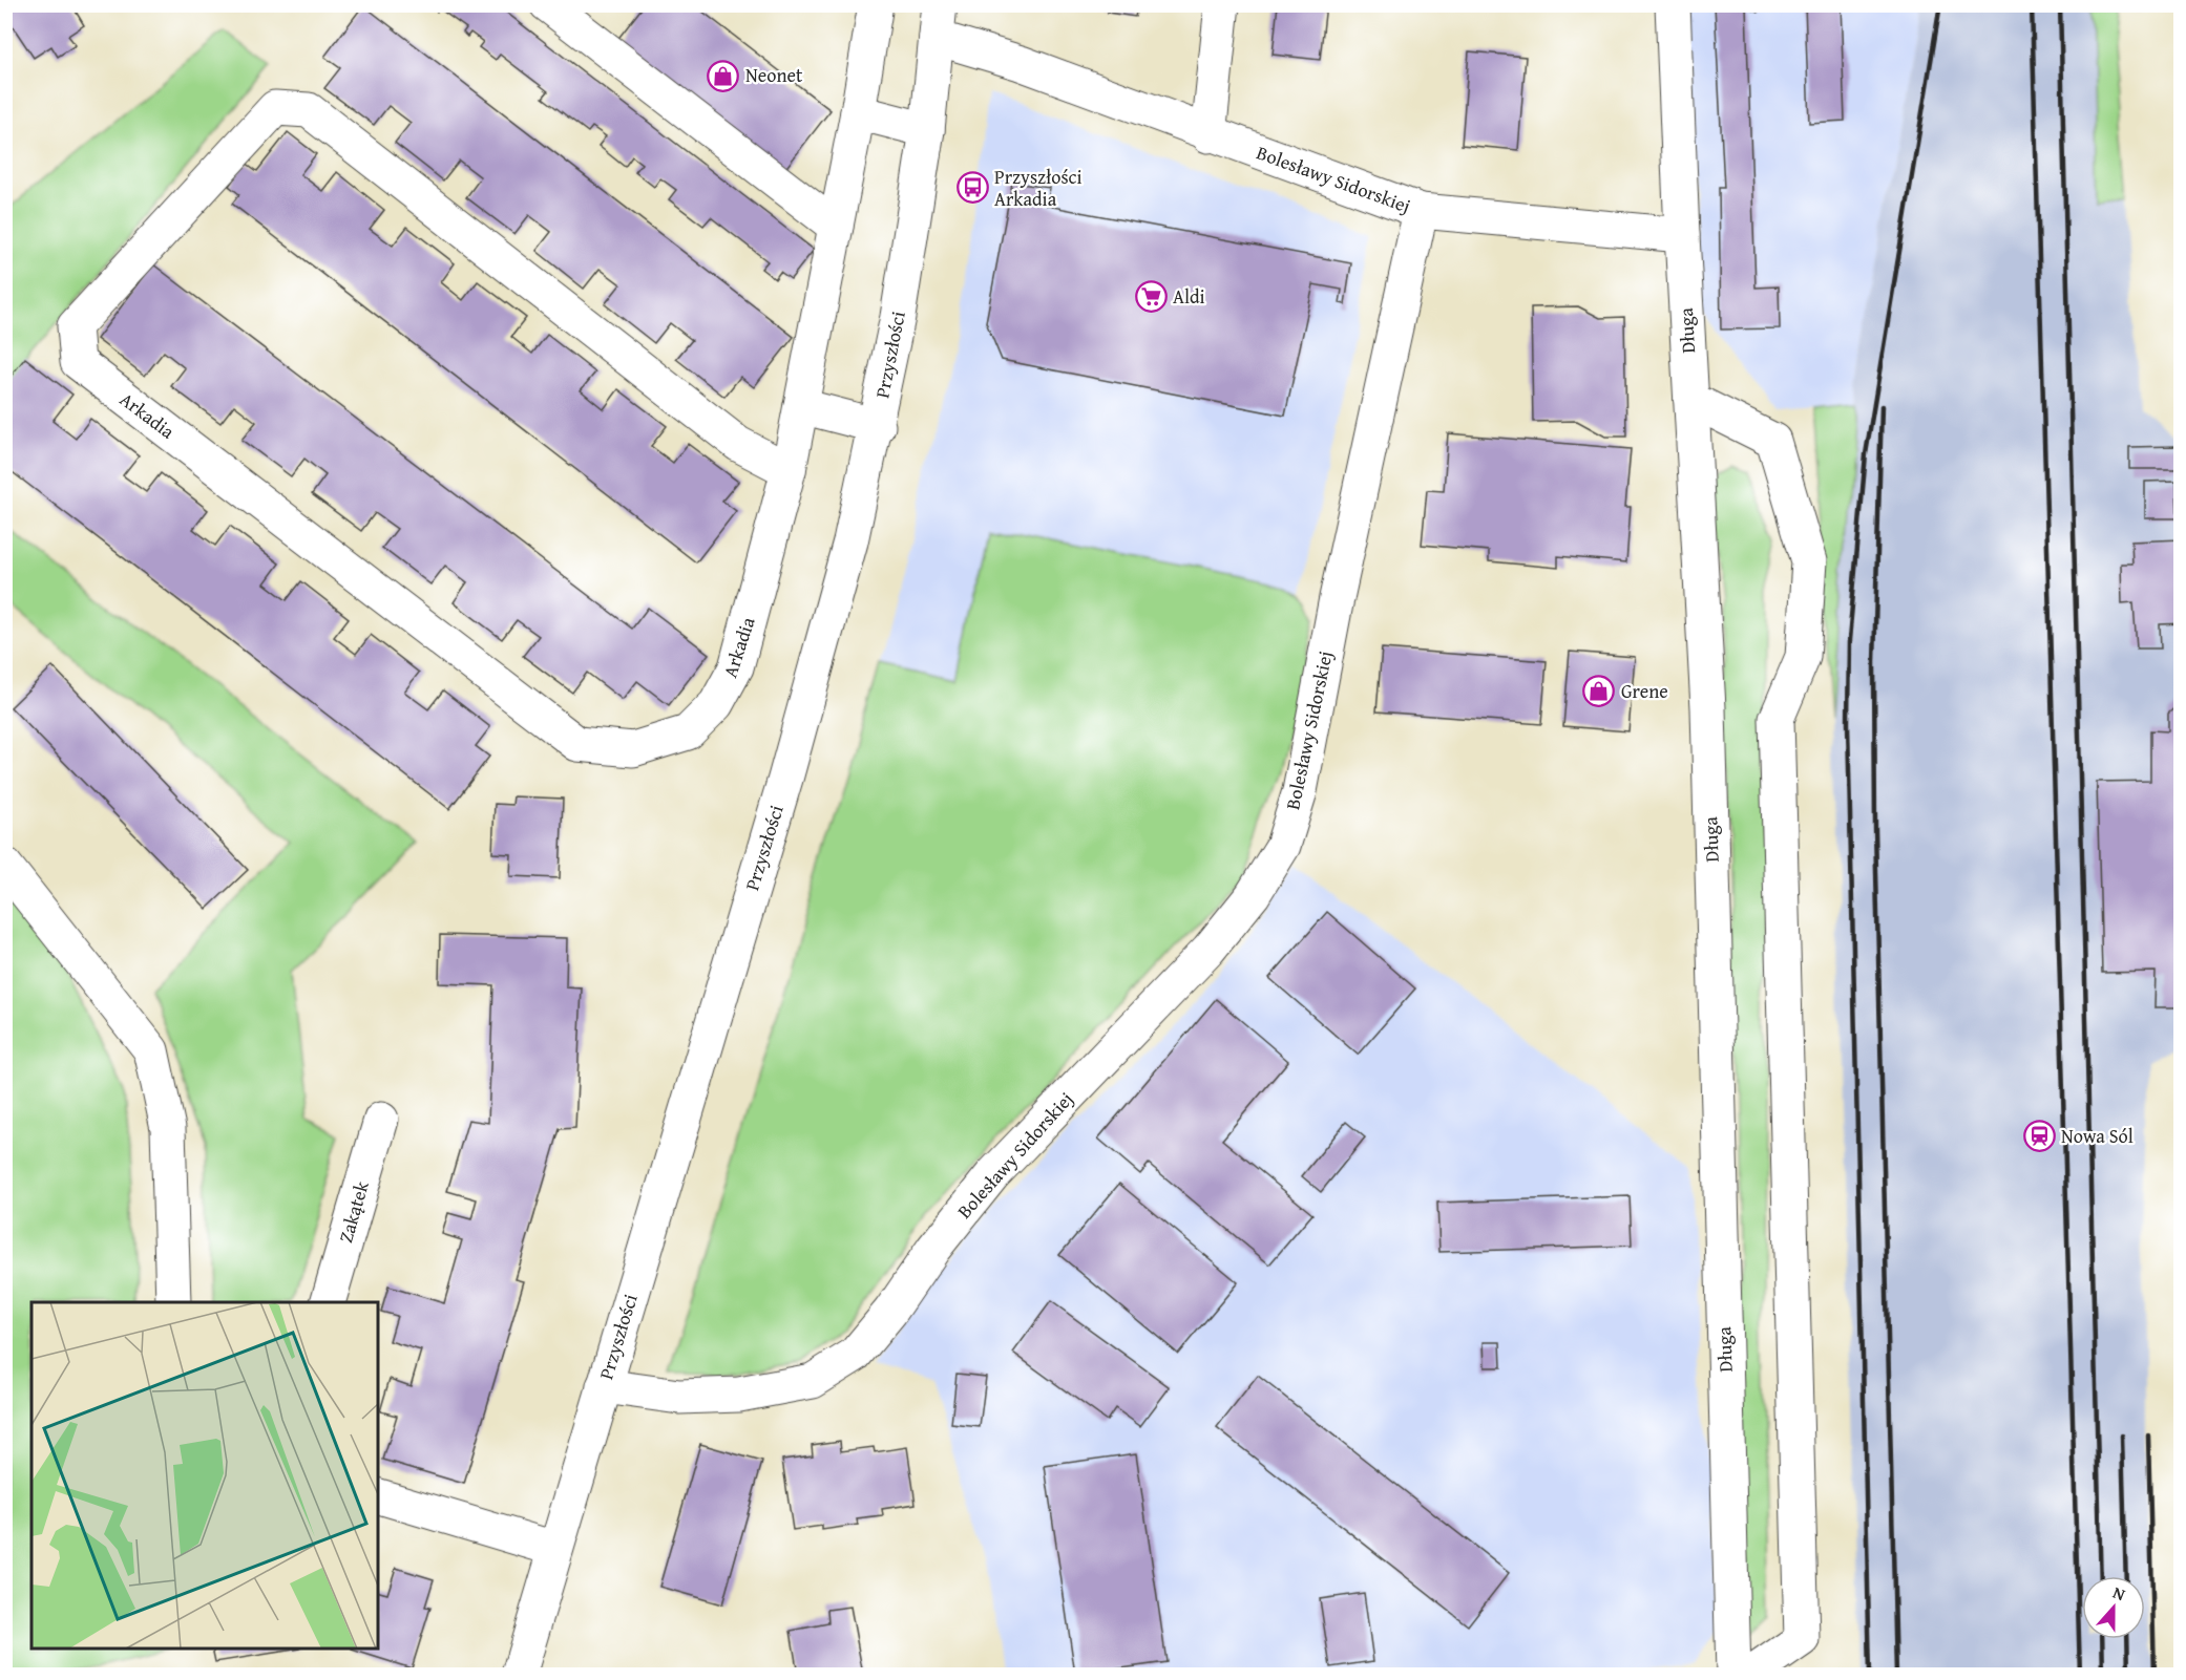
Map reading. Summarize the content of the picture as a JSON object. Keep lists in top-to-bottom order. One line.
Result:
{"streets":{"street":["Bolesławy Sidorskiej","Długa","Przyszłości","Arkadia","Zakątek"]},"crossings":[["Bolesławy Sidorskiej","Przyszłości"]],"places":{"shop":["Neonet","Grene"],"bus stop":["Przyszłości Arkadia"],"supermarket":["Aldi"],"station":["Nowa Sól"]},"north":"top"}
